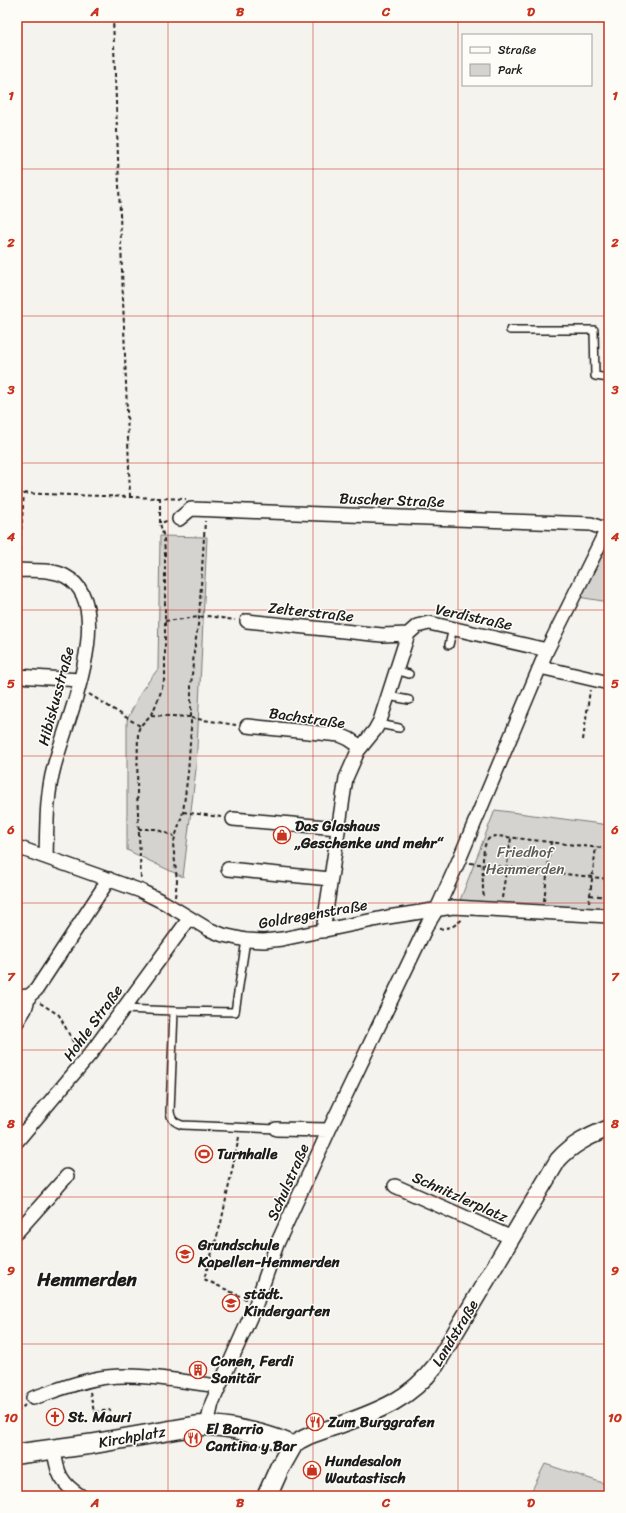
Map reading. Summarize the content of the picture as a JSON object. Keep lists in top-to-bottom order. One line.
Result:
{"streets":{"main road":["Kirchplatz"],"street":["Buscher Straße","Zelterstraße","Verdistraße","Hibiskusstraße","Bachstraße","Goldregenstraße","Hohle Straße","Schulstraße","Schnitzlerplatz","Landstraße"]},"crossings":[["Buscher Straße","Verdistraße"],["Buscher Straße","Goldregenstraße"],["Buscher Straße","Schulstraße"],["Zelterstraße","Verdistraße"],["Hibiskusstraße","Goldregenstraße"],["Goldregenstraße","Hohle Straße"],["Goldregenstraße","Schulstraße"],["Schulstraße","Kirchplatz"],["Schnitzlerplatz","Landstraße"],["Landstraße","Kirchplatz"]],"districts":["Hemmerden"],"parks":["Friedhof Hemmerden"],"places":{"shop":["Das Glashaus „Geschenke und mehr“","Hundesalon Wautastisch"],"sports":["Turnhalle"],"school or university":["Grundschule Kapellen-Hemmerden","städt. Kindergarten"],"building":["Conen, Ferdi Sanitär"],"church":["St. Mauri"],"restaurant":["Zum Burggrafen","El Barrio Cantina y Bar"]},"legend":["Straße","Park"],"grid":{"columns":["A","B","C","D"],"rows":["1","2","3","4","5","6","7","8","9","10"]}}
